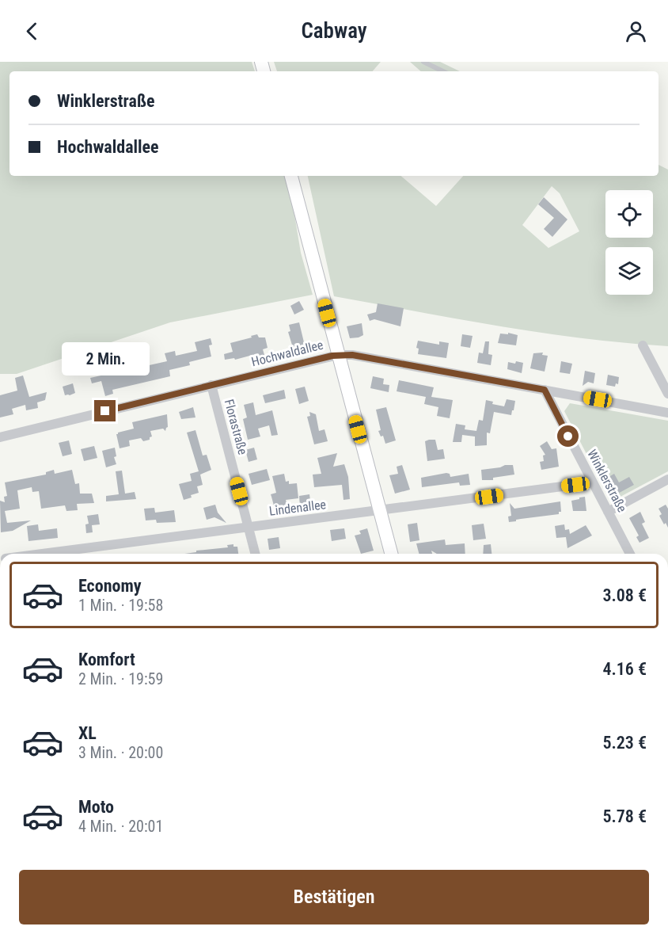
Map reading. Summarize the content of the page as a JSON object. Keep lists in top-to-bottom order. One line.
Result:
{"streets":{"street":["Hochwaldallee","Florastraße","Winklerstraße","Lindenallee"]},"crossings":[["Hochwaldallee","Florastraße"],["Hochwaldallee","Winklerstraße"],["Florastraße","Lindenallee"],["Winklerstraße","Lindenallee"]],"page":{"header":"Cabway","banner":["Winklerstraße","Hochwaldallee"],"bubble":"2 Min.","list":[{"name":"Economy","note":"1 Min. · 19:58","value":"3.08 €"},{"name":"Komfort","note":"2 Min. · 19:59","value":"4.16 €"},{"name":"XL","note":"3 Min. · 20:00","value":"5.23 €"},{"name":"Moto","note":"4 Min. · 20:01","value":"5.78 €"}],"buttons":"Bestätigen"}}
